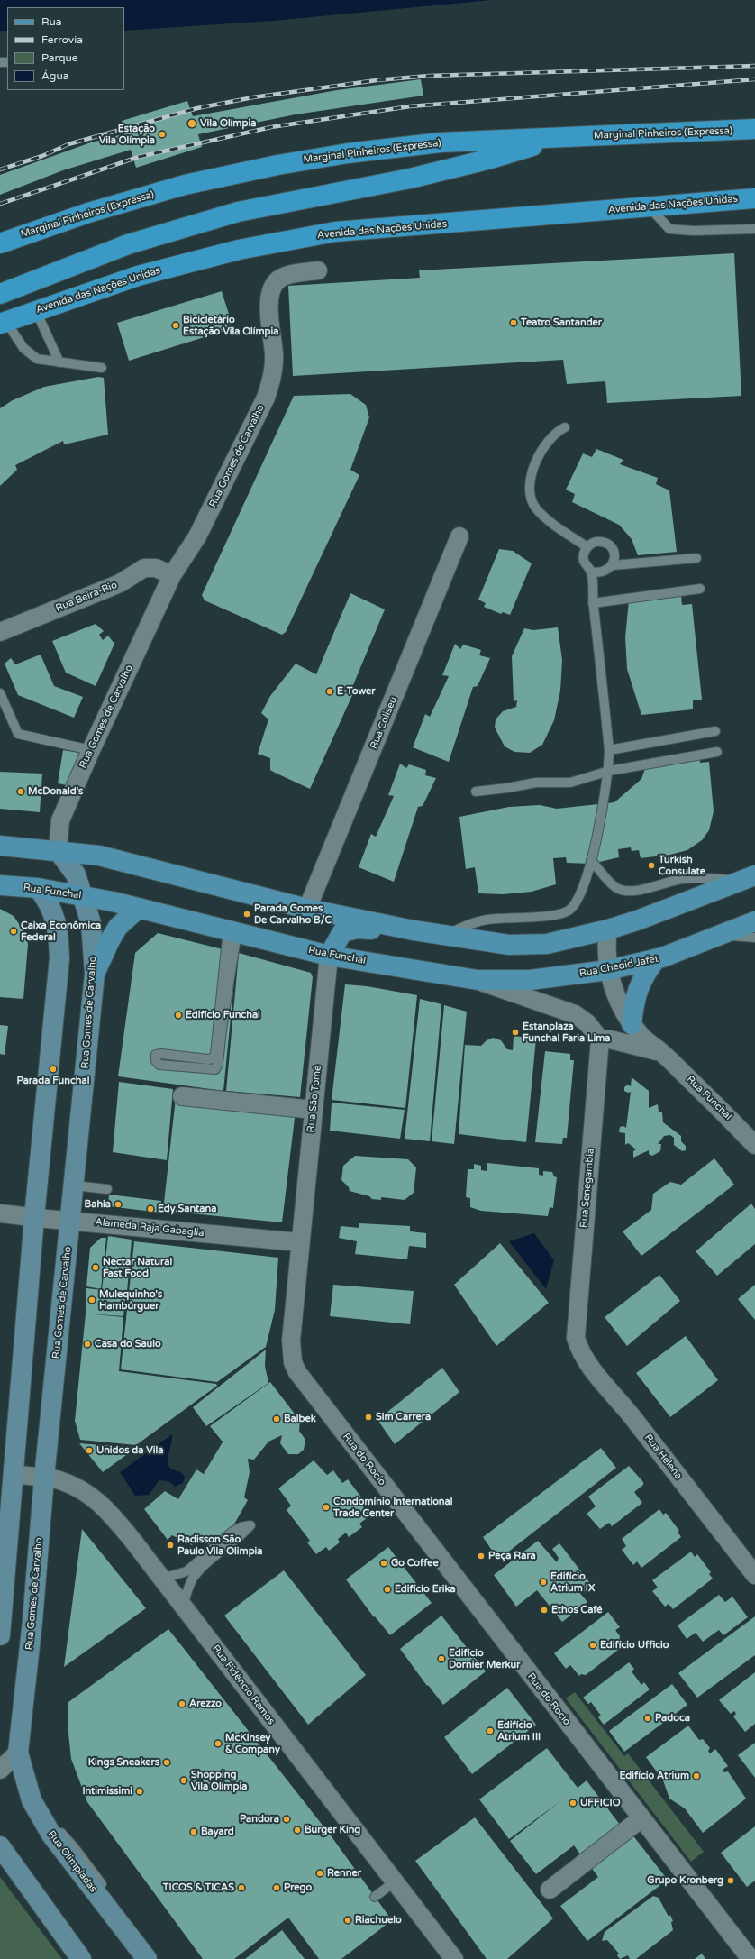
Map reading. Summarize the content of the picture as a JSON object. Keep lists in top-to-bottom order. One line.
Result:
{"streets":{"highway":["Marginal Pinheiros (Expressa)","Avenida das Nações Unidas"],"main road":["Rua Funchal","Rua Chedid Jafet"],"street":["Rua Gomes de Carvalho","Rua Beira-Rio","Rua Coliseu","Rua São Tomé","Rua Senegambia","Alameda Raja Gabaglia","Rua Helena","Rua do Rocio","Rua Fidêncio Ramos","Rua Olimpíadas"]},"crossings":[["Rua Gomes de Carvalho","Rua Beira-Rio"],["Rua Gomes de Carvalho","Rua Funchal"],["Rua Gomes de Carvalho","Alameda Raja Gabaglia"],["Rua Gomes de Carvalho","Rua Fidêncio Ramos"],["Rua Gomes de Carvalho","Rua Olimpíadas"],["Rua Funchal","Rua Chedid Jafet"],["Rua Funchal","Rua São Tomé"],["Rua Funchal","Rua Senegambia"],["Rua São Tomé","Alameda Raja Gabaglia"],["Rua São Tomé","Rua do Rocio"],["Rua Senegambia","Rua Helena"],["Alameda Raja Gabaglia","Rua do Rocio"]],"places":["Vila Olímpia","Estação Vila Olímpia","Teatro Santander","Bicicletário Estação Vila Olímpia","E-Tower","McDonald's","Turkish Consulate","Parada Gomes De Carvalho B/C","Caixa Econômica Federal","Edifício Funchal","Estanplaza Funchal Faria Lima","Parada Funchal","Bahia","Edy Santana","Nectar Natural Fast Food","Mulequinho's Hambúrguer","Casa do Saulo","Sim Carrera","Balbek","Unidos da Vila","Condomínio International Trade Center","Radisson São Paulo Vila Olimpia","Peça Rara","Go Coffee","Edifício Atrium IX","Edifício Erika","Ethos Café","Edifício Ufficio","Edifício Dornier Merkur","Arezzo","Padoca","Edifício Atrium III","McKinsey & Company","Kings Sneakers","Edifício Atrium","Shopping Vila Olímpia","Intimissimi","UFFICIO","Pandora","Burger King","Bayard","Renner","Grupo Kronberg","TICOS & TICAS","Prego","Riachuelo"],"legend":["Rua","Ferrovia","Parque","Água"]}
